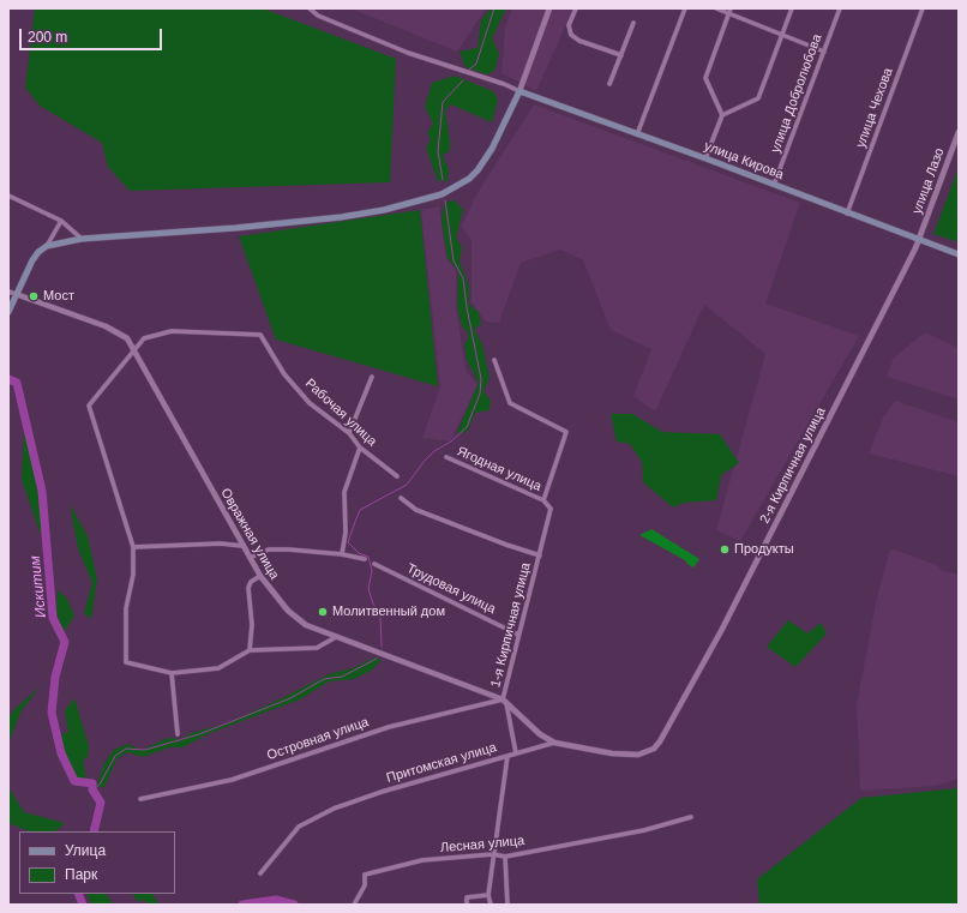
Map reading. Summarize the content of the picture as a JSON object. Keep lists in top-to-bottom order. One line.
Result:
{"streets":{"main road":["улица Кирова"],"street":["улица Добролюбова","улица Чехова","улица Лазо","Рабочая улица","2-я Кирпичная улица","Ягодная улица","Овражная улица","Трудовая улица","1-я Кирпичная улица","Островная улица","Притомская улица","Лесная улица"]},"crossings":[["улица Добролюбова","улица Кирова"],["улица Чехова","улица Кирова"],["улица Кирова","улица Лазо"],["улица Кирова","2-я Кирпичная улица"],["улица Лазо","2-я Кирпичная улица"],["Рабочая улица","Овражная улица"],["2-я Кирпичная улица","Притомская улица"],["Ягодная улица","1-я Кирпичная улица"],["Овражная улица","1-я Кирпичная улица"],["Овражная улица","Островная улица"],["Овражная улица","Притомская улица"],["Трудовая улица","1-я Кирпичная улица"],["1-я Кирпичная улица","Островная улица"],["1-я Кирпичная улица","Притомская улица"]],"water":["Искитим"],"places":["Мост","Продукты","Молитвенный дом"],"legend":["Улица","Парк"],"scale_bar":"200 m"}
